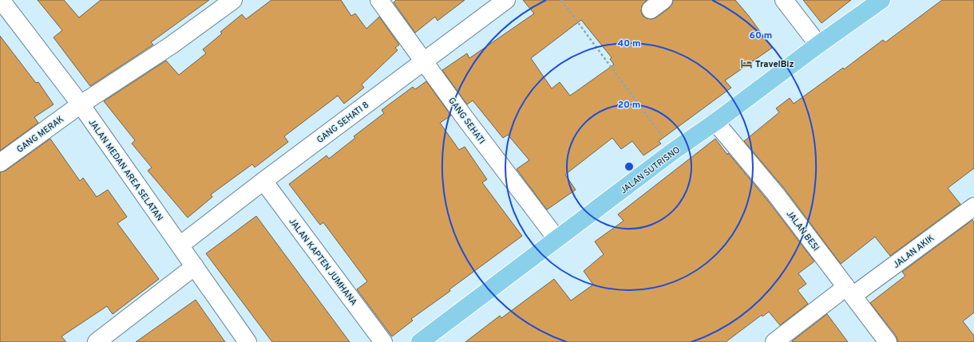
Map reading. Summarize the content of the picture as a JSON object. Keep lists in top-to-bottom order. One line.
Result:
{"streets":{"main road":["JALAN SUTRISNO"],"street":["GANG SEHATI","GANG SEHATI 8","GANG MERAK","JALAN MEDAN AREA SELATAN","JALAN BESI","JALAN AKIK","JALAN KAPTEN JUMHANA"]},"crossings":[["GANG SEHATI","GANG SEHATI 8"],["GANG SEHATI","JALAN SUTRISNO"],["GANG SEHATI 8","JALAN MEDAN AREA SELATAN"],["GANG SEHATI 8","JALAN KAPTEN JUMHANA"],["GANG MERAK","JALAN MEDAN AREA SELATAN"],["JALAN SUTRISNO","JALAN BESI"],["JALAN BESI","JALAN AKIK"]],"places":{"hotel":["TravelBiz"]},"rings":["60 m","40 m","20 m"]}
